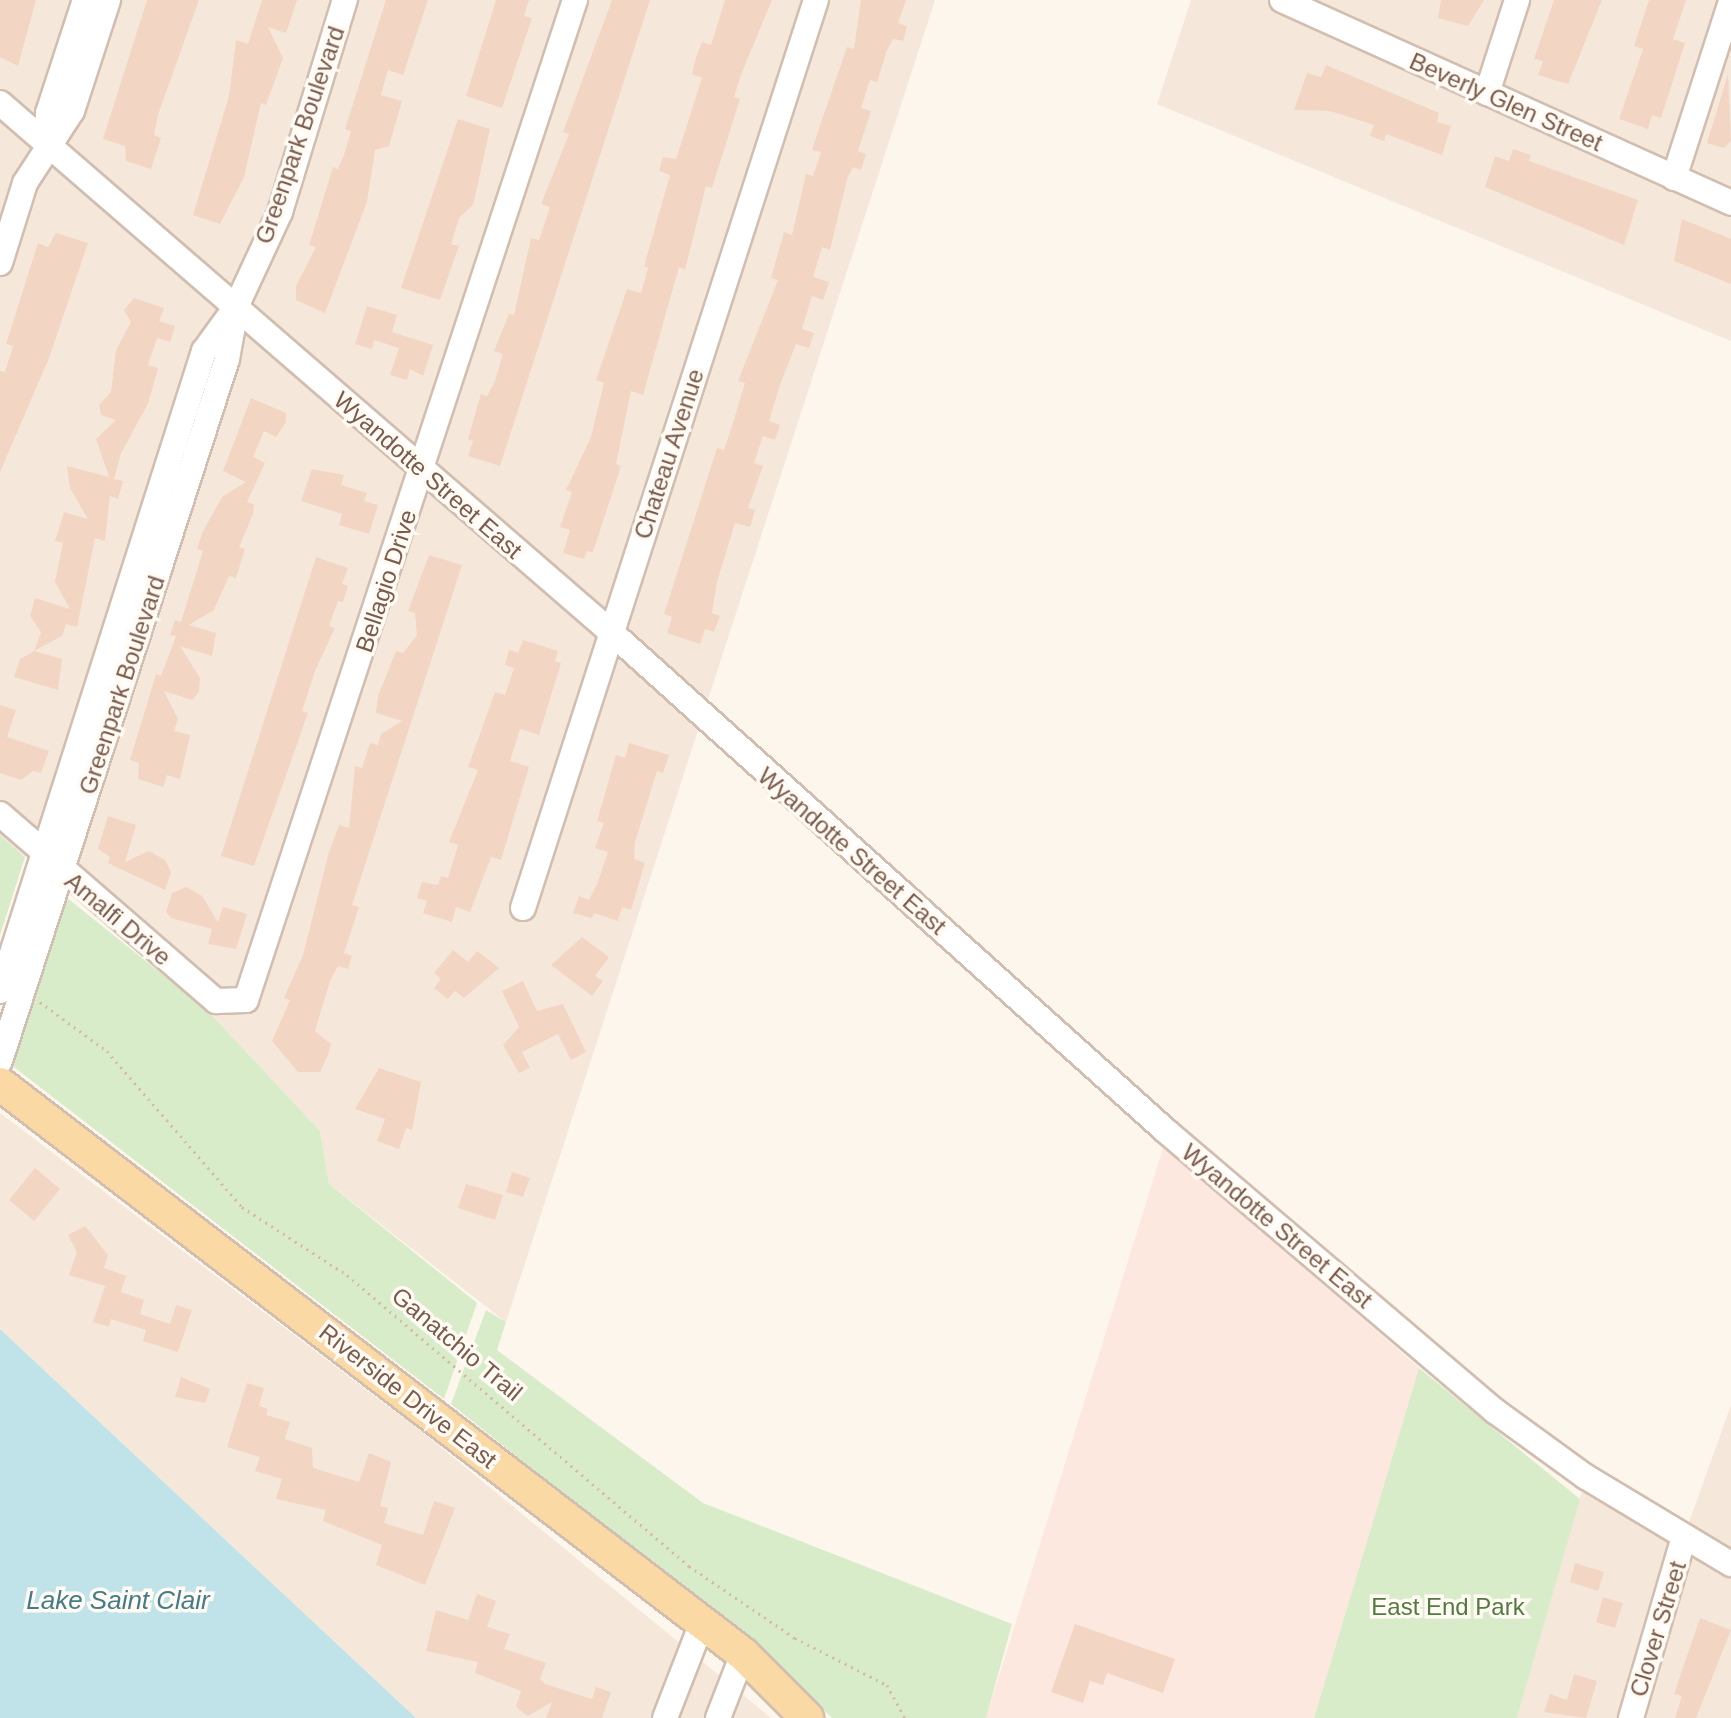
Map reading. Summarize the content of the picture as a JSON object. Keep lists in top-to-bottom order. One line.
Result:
{"streets":{"main road":["Riverside Drive East"],"street":["Beverly Glen Street","Greenpark Boulevard","Chateau Avenue","Wyandotte Street East","Bellagio Drive","Amalfi Drive","Clover Street"],"path":["Ganatchio Trail"]},"crossings":[["Greenpark Boulevard","Wyandotte Street East"],["Greenpark Boulevard","Amalfi Drive"],["Greenpark Boulevard","Ganatchio Trail"],["Chateau Avenue","Wyandotte Street East"],["Wyandotte Street East","Bellagio Drive"],["Wyandotte Street East","Clover Street"],["Bellagio Drive","Amalfi Drive"]],"water":["Lake Saint Clair"],"parks":["East End Park"]}
